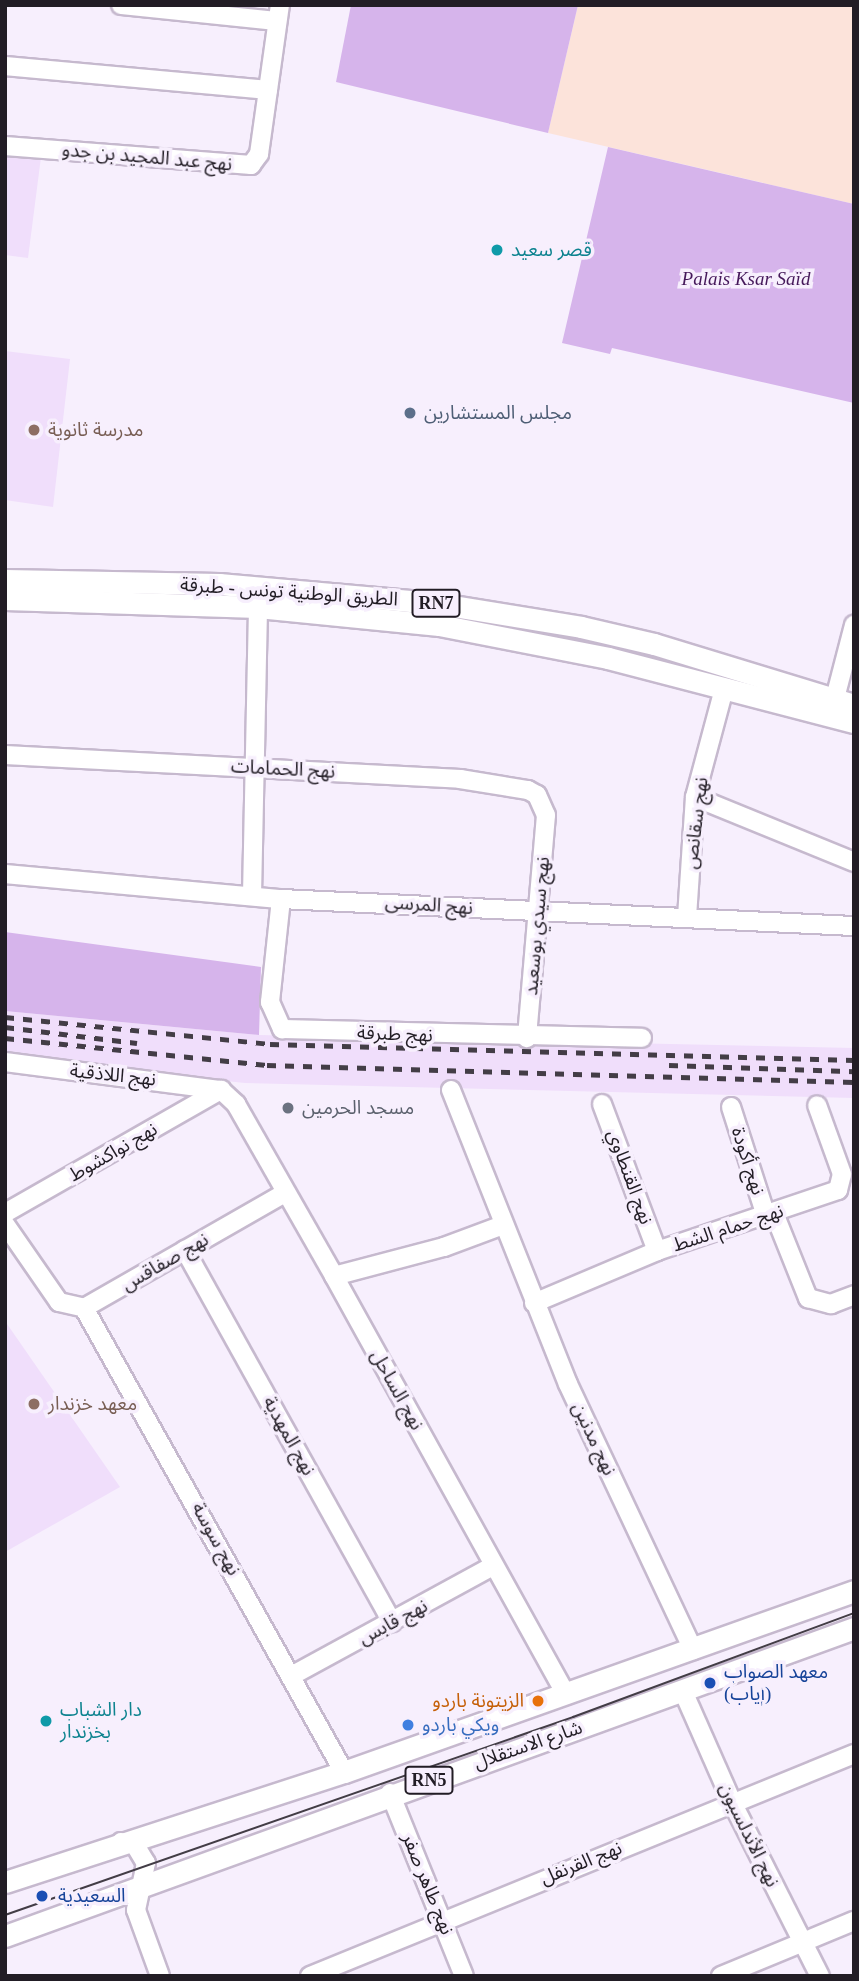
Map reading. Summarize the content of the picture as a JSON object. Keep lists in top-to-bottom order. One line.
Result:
{"streets":{"main road":["الطريق الوطنية تونس - طبرقة","RN7","شارع الاستقلال","RN5"],"street":["نهج عبد المجيد بن جدو","نهج الحمامات","نهج سقانص","نهج المرسى","نهج سيدي بوسعيد","نهج طبرقة","نهج اللاذقية","نهج نواكشوط","نهج أكودة","نهج القنطاوي","نهج حمام الشط","نهج صفاقس","نهج الساحل","نهج المهدية","نهج مدنين","نهج سوسة","نهج قابس","نهج الأندلسيون","نهج القرنفل","نهج طاهر صفر"]},"crossings":[["الطريق الوطنية تونس - طبرقة","نهج سقانص"],["نهج الحمامات","نهج سيدي بوسعيد"],["نهج سقانص","نهج المرسى"],["نهج المرسى","نهج سيدي بوسعيد"],["نهج المرسى","نهج طبرقة"],["نهج سيدي بوسعيد","نهج طبرقة"],["نهج اللاذقية","نهج نواكشوط"],["نهج اللاذقية","نهج الساحل"],["نهج نواكشوط","نهج الساحل"],["نهج أكودة","نهج حمام الشط"],["نهج القنطاوي","نهج حمام الشط"],["نهج حمام الشط","نهج مدنين"],["نهج صفاقس","نهج الساحل"],["نهج صفاقس","نهج المهدية"],["نهج صفاقس","نهج سوسة"],["نهج الساحل","نهج قابس"],["نهج الساحل","شارع الاستقلال"],["نهج المهدية","نهج قابس"],["نهج مدنين","شارع الاستقلال"],["نهج سوسة","نهج قابس"],["نهج سوسة","شارع الاستقلال"],["شارع الاستقلال","نهج الأندلسيون"],["شارع الاستقلال","نهج طاهر صفر"],["نهج الأندلسيون","نهج القرنفل"],["نهج القرنفل","نهج طاهر صفر"]],"parks":["Palais Ksar Saïd"],"places":["قصر سعيد","مجلس المستشارين","مدرسة ثانوية","مسجد الحرمين","معهد خزندار","معهد الصواب (إياب)","الزيتونة باردو","دار الشباب بخزندار","ويكي باردو","السعيدية"]}
